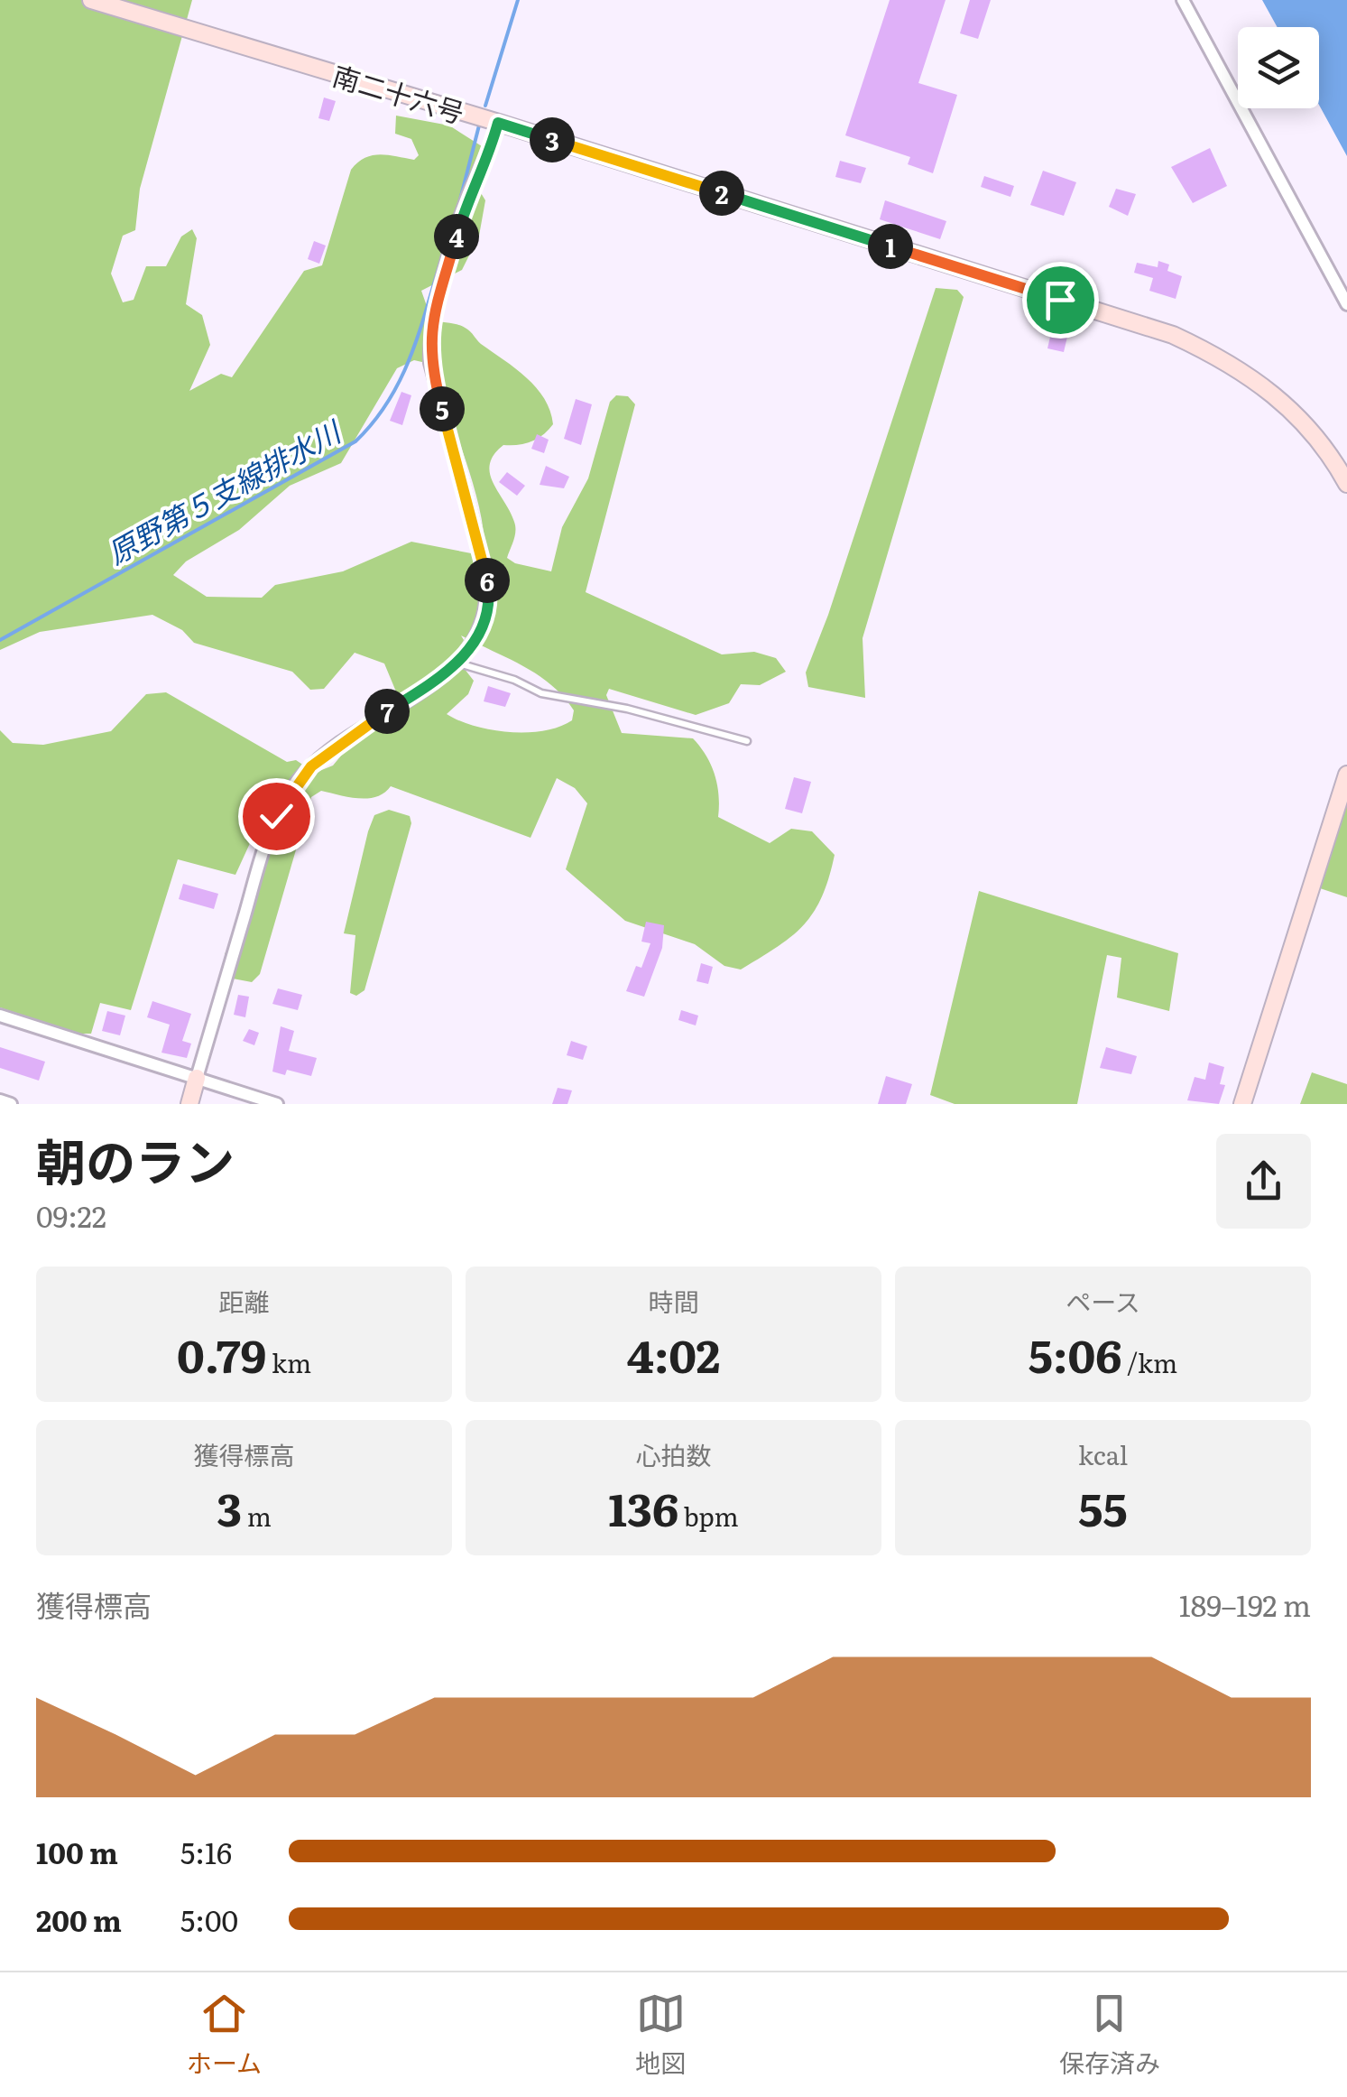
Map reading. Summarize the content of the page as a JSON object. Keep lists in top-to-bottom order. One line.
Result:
{"streets":{"street":["南二十六号"]},"water":["原野第５支線排水川"],"page":{"pins":["3","2","4","1","5","6","7"],"heading":["朝のラン","09:22"],"stats":[["距離","0.79 km"],["時間","4:02"],["ペース","5:06 /km"],["獲得標高","3 m"],["心拍数","136 bpm"],["kcal","55"]],"chart":["獲得標高","189–192 m"],"list":[{"name":"100 m","note":"5:16"},{"name":"200 m","note":"5:00"}],"tabs":["ホーム","地図","保存済み"]}}
